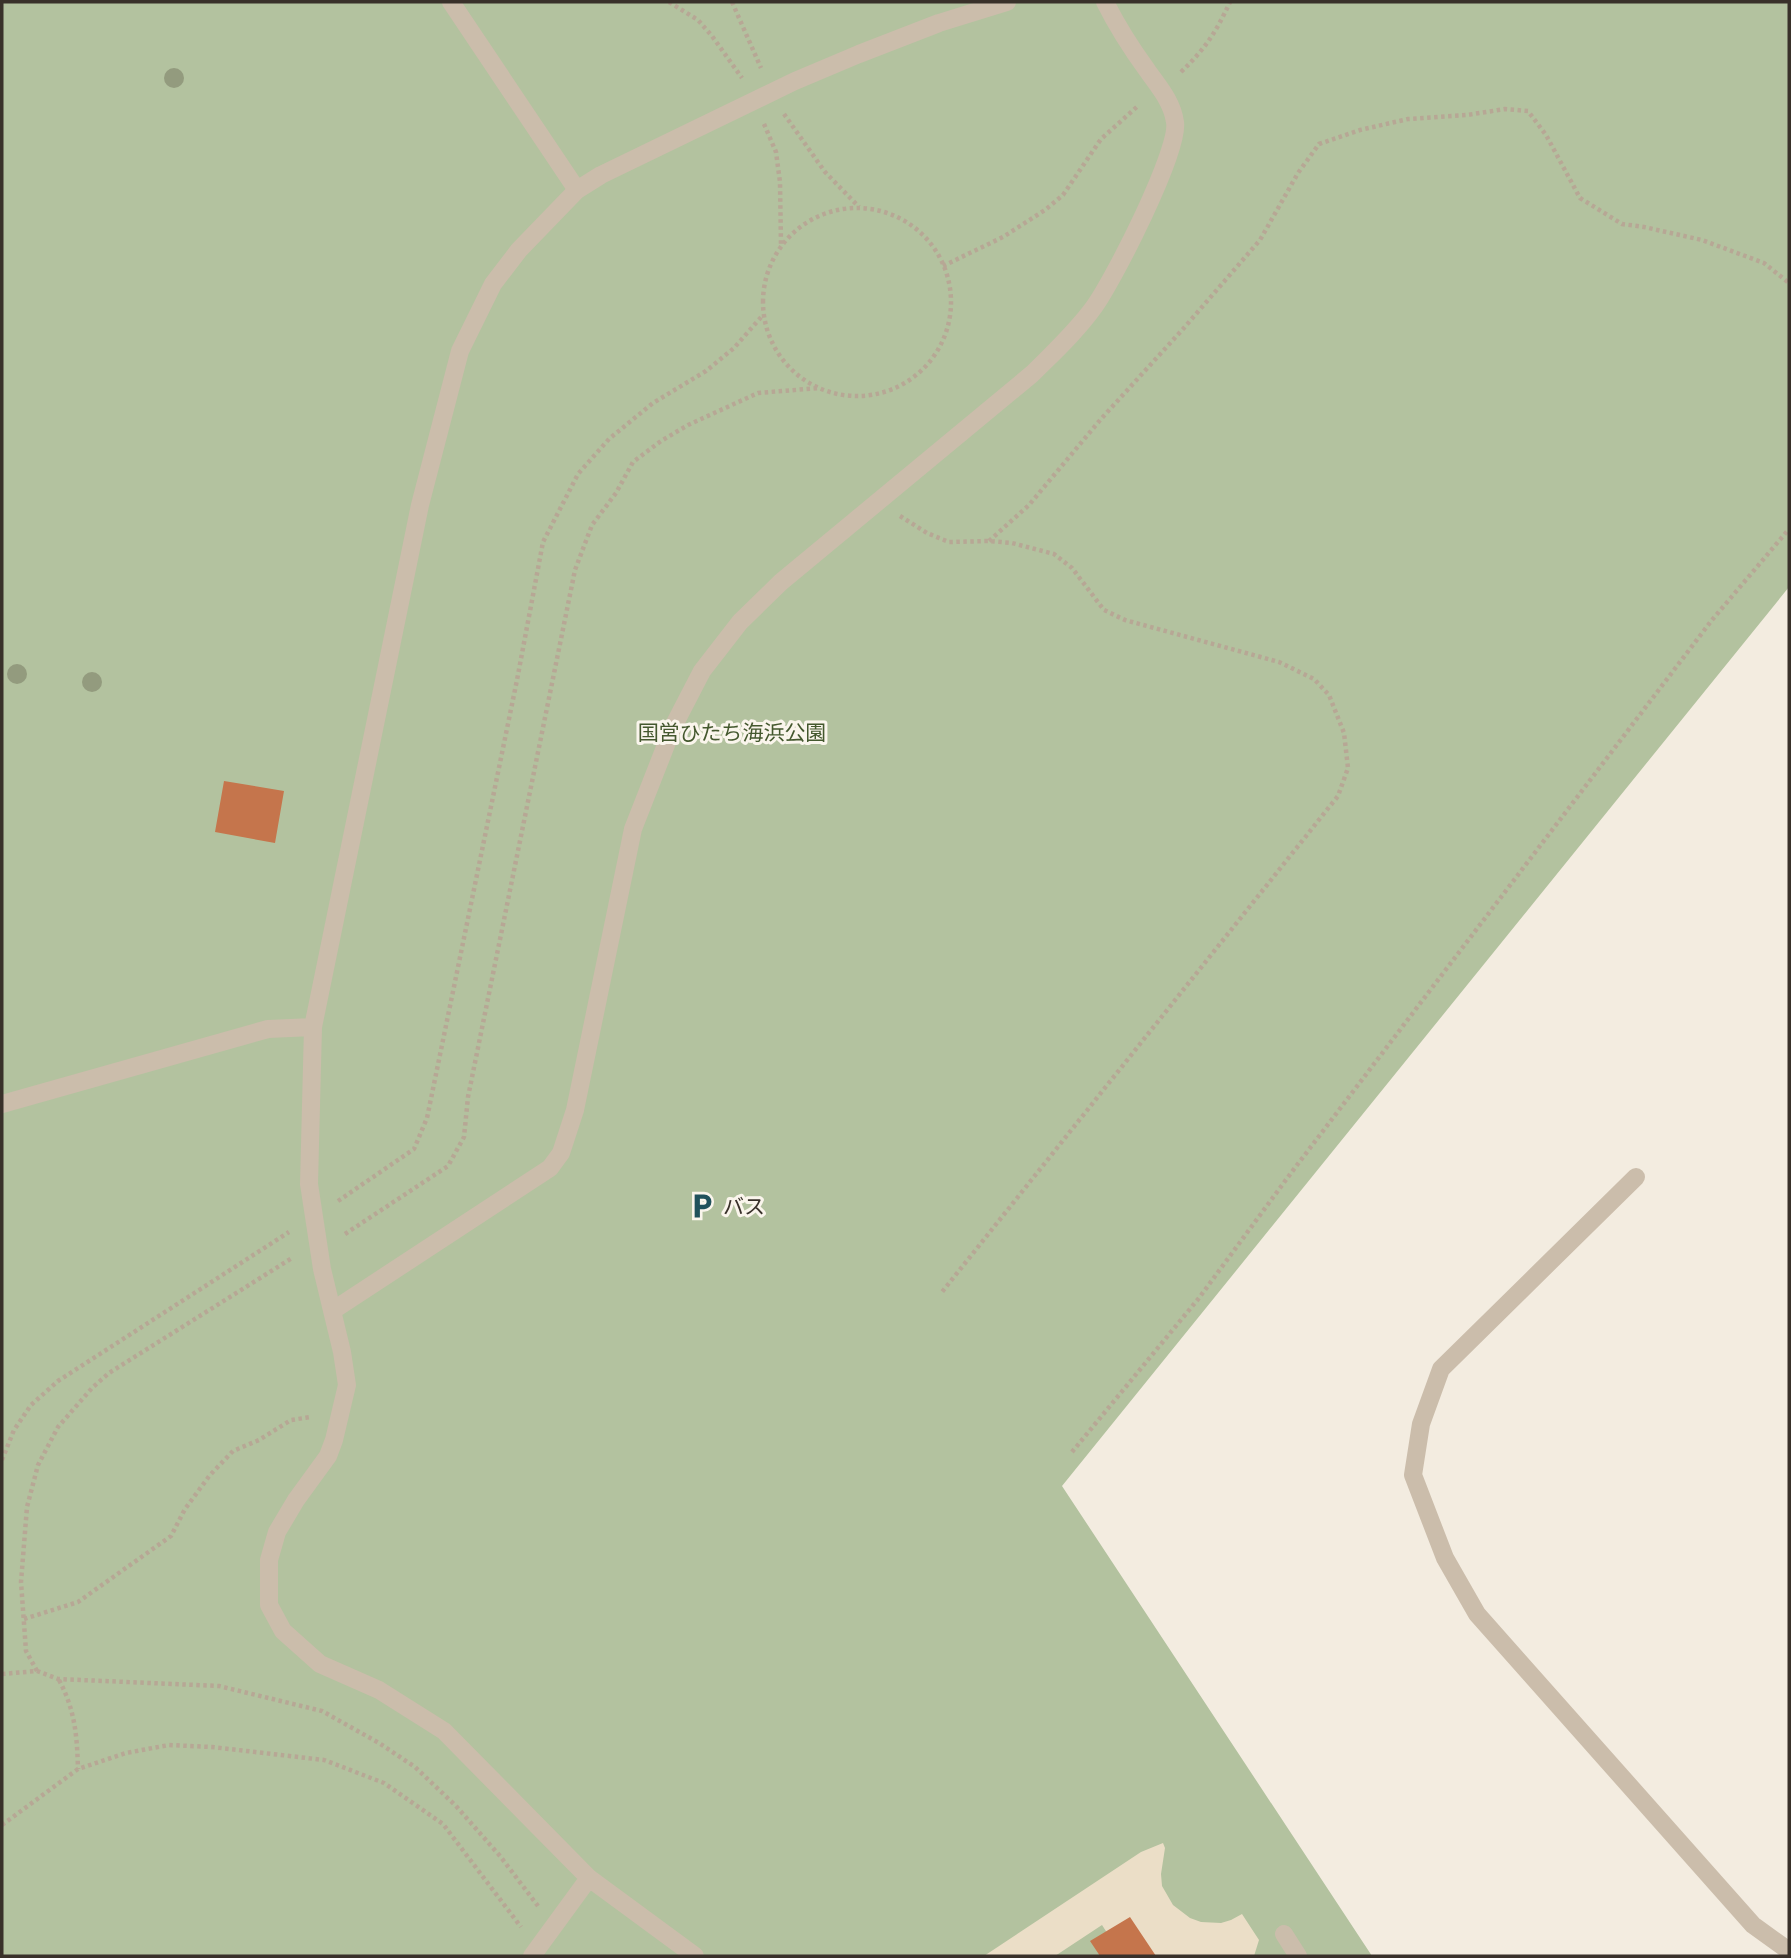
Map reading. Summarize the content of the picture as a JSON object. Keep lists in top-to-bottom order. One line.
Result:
{"parks":["国営ひたち海浜公園"],"places":{"parking":["バス"]}}
